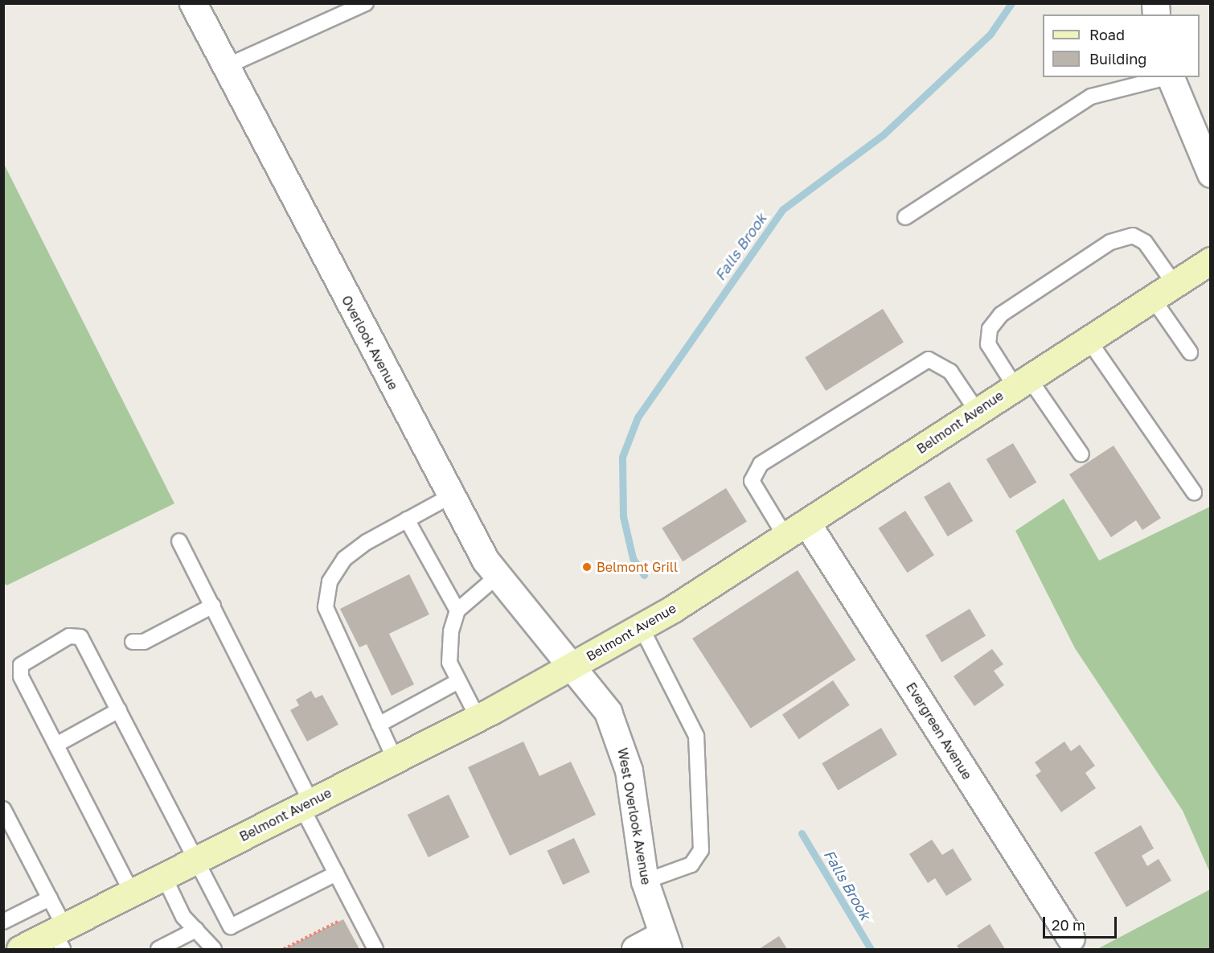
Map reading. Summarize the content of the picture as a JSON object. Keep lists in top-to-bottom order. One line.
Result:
{"streets":{"main road":["Belmont Avenue"],"street":["Overlook Avenue","Evergreen Avenue","West Overlook Avenue"]},"crossings":[["Overlook Avenue","Belmont Avenue"],["Overlook Avenue","West Overlook Avenue"],["Belmont Avenue","Evergreen Avenue"],["Belmont Avenue","West Overlook Avenue"]],"water":["Falls Brook"],"places":["Belmont Grill"],"legend":["Road","Building"],"scale_bar":"20 m"}
